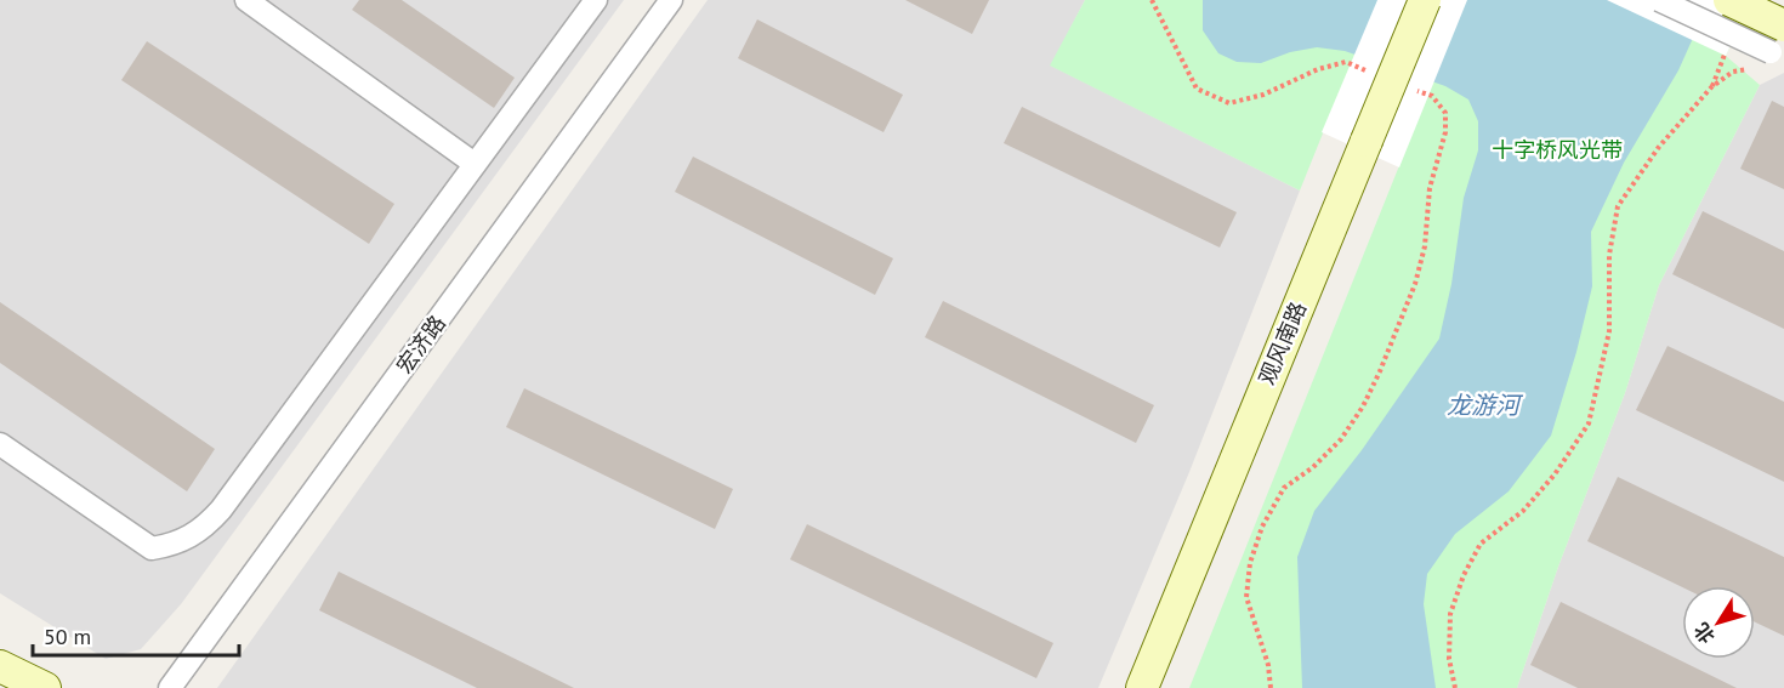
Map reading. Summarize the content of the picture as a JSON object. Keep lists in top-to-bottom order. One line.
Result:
{"streets":{"street":["观风南路","宏济路"]},"water":["龙游河"],"parks":["十字桥风光带"],"scale_bar":"50 m","north":"bottom left"}
